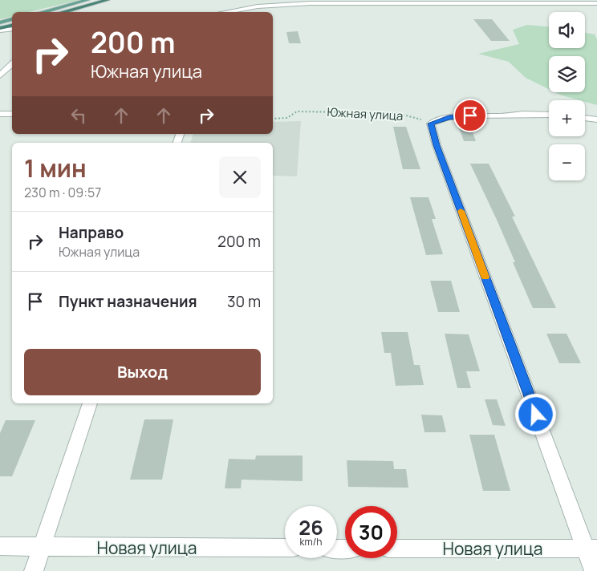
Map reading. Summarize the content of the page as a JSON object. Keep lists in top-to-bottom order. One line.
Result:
{"streets":{"street":["Новая улица"],"path":["Южная улица"]},"page":{"map_buttons":["+","−"],"turn":["200 m","Южная улица"],"heading":["1 мин","230 m · 09:57"],"list":[{"name":"Направо","note":"Южная улица","value":"200 m"},{"name":"Пункт назначения","value":"30 m"}],"buttons":"Выход","speed":"26 km/h","limit":"30"}}
